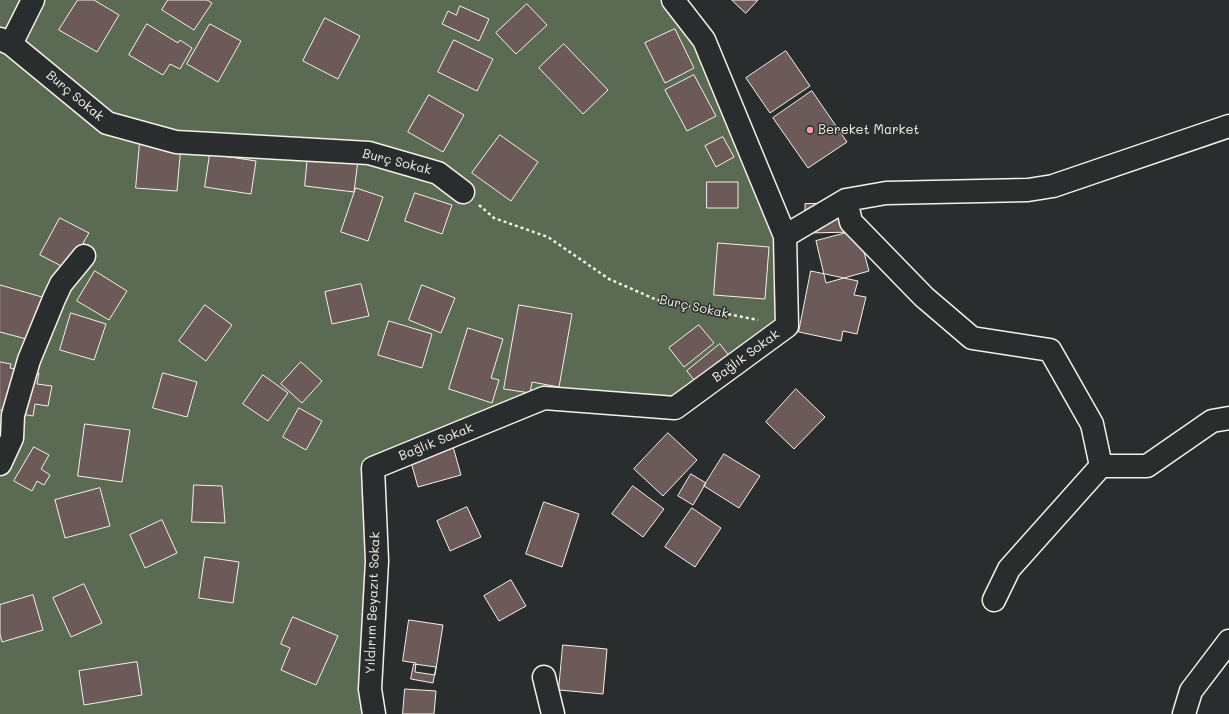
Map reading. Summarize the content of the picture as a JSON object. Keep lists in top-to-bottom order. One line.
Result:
{"streets":{"street":["Burç Sokak","Bağlık Sokak","Yıldırım Beyazıt Sokak"]},"crossings":[["Burç Sokak","Bağlık Sokak"],["Bağlık Sokak","Yıldırım Beyazıt Sokak"]],"places":["Bereket Market"]}
